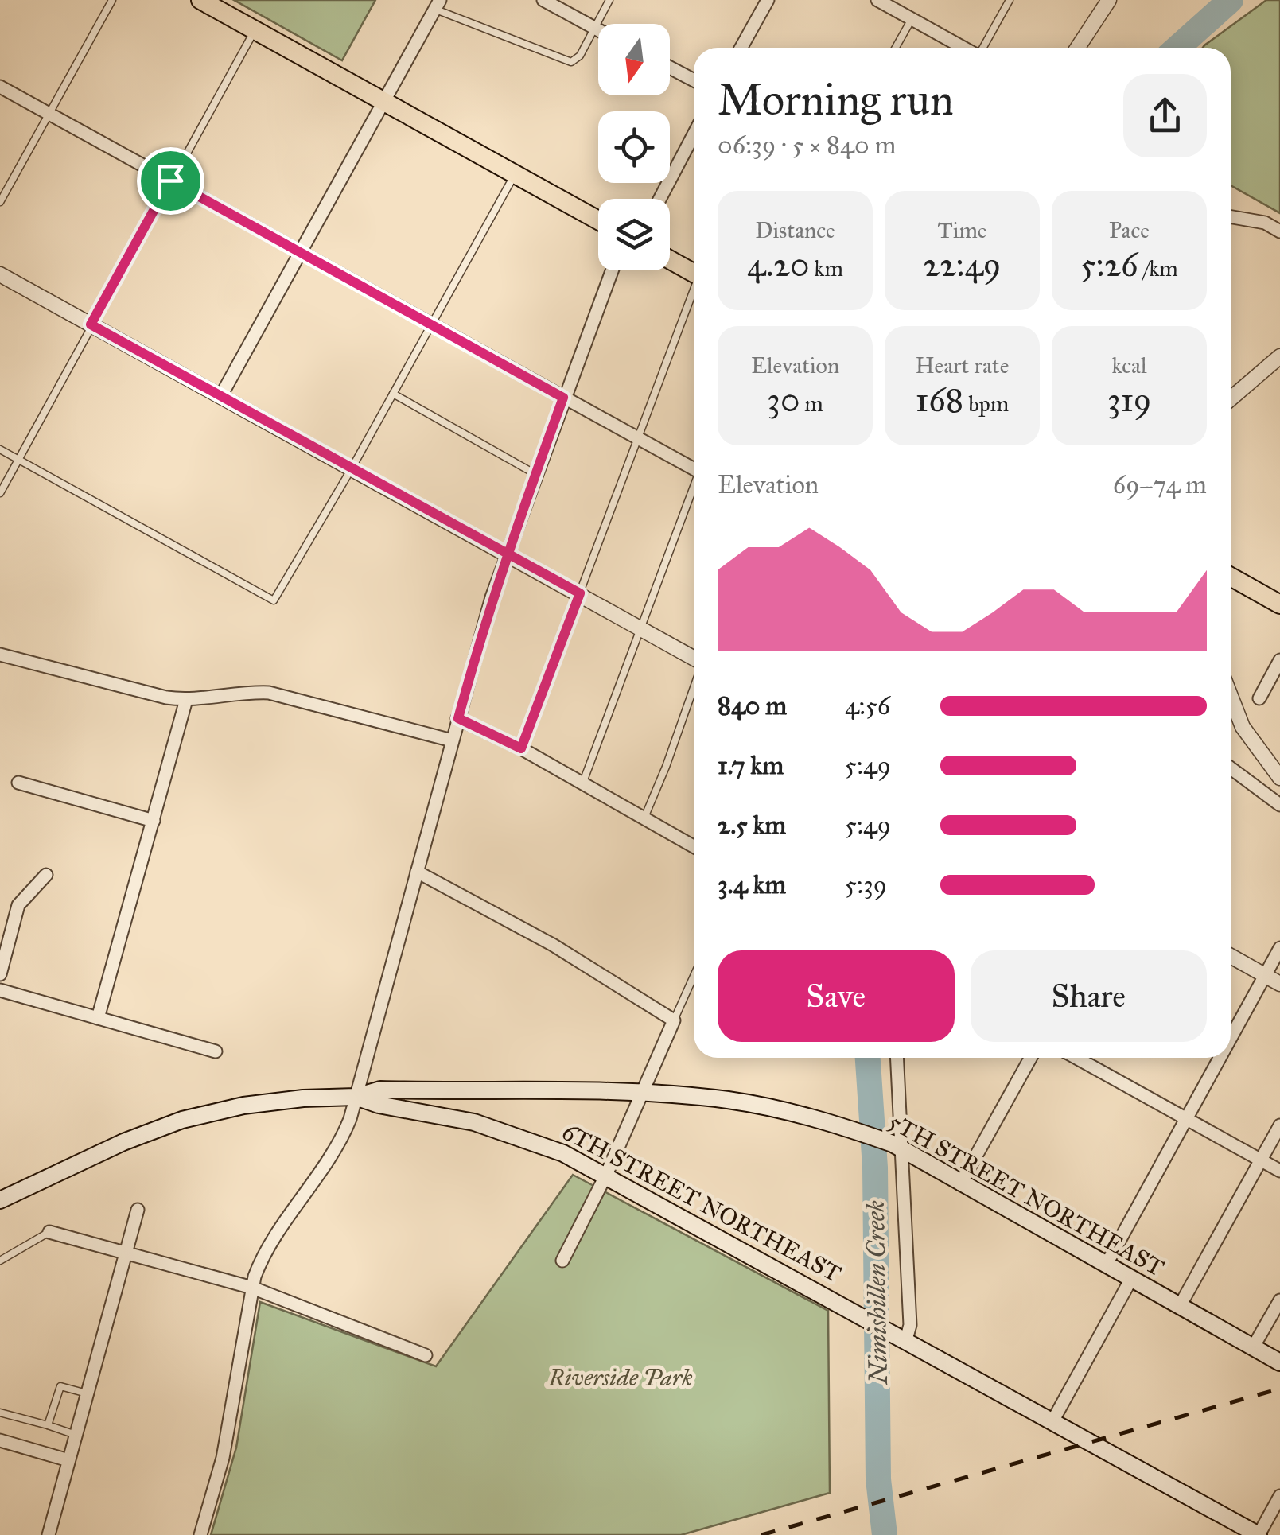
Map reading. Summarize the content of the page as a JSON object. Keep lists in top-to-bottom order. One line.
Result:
{"streets":{"main road":["5TH STREET NORTHEAST","6TH STREET NORTHEAST"]},"crossings":[["5TH STREET NORTHEAST","6TH STREET NORTHEAST"]],"water":["Nimishillen Creek"],"parks":["Riverside Park"],"north":"bottom","page":{"heading":["Morning run","06:39 · 5 × 840 m"],"stats":[["Distance","4.20 km"],["Time","22:49"],["Pace","5:26 /km"],["Elevation","30 m"],["Heart rate","168 bpm"],["kcal","319"]],"chart":["Elevation","69–74 m"],"list":[{"name":"840 m","note":"4:56"},{"name":"1.7 km","note":"5:49"},{"name":"2.5 km","note":"5:49"},{"name":"3.4 km","note":"5:39"}],"buttons":["Save","Share"]}}
